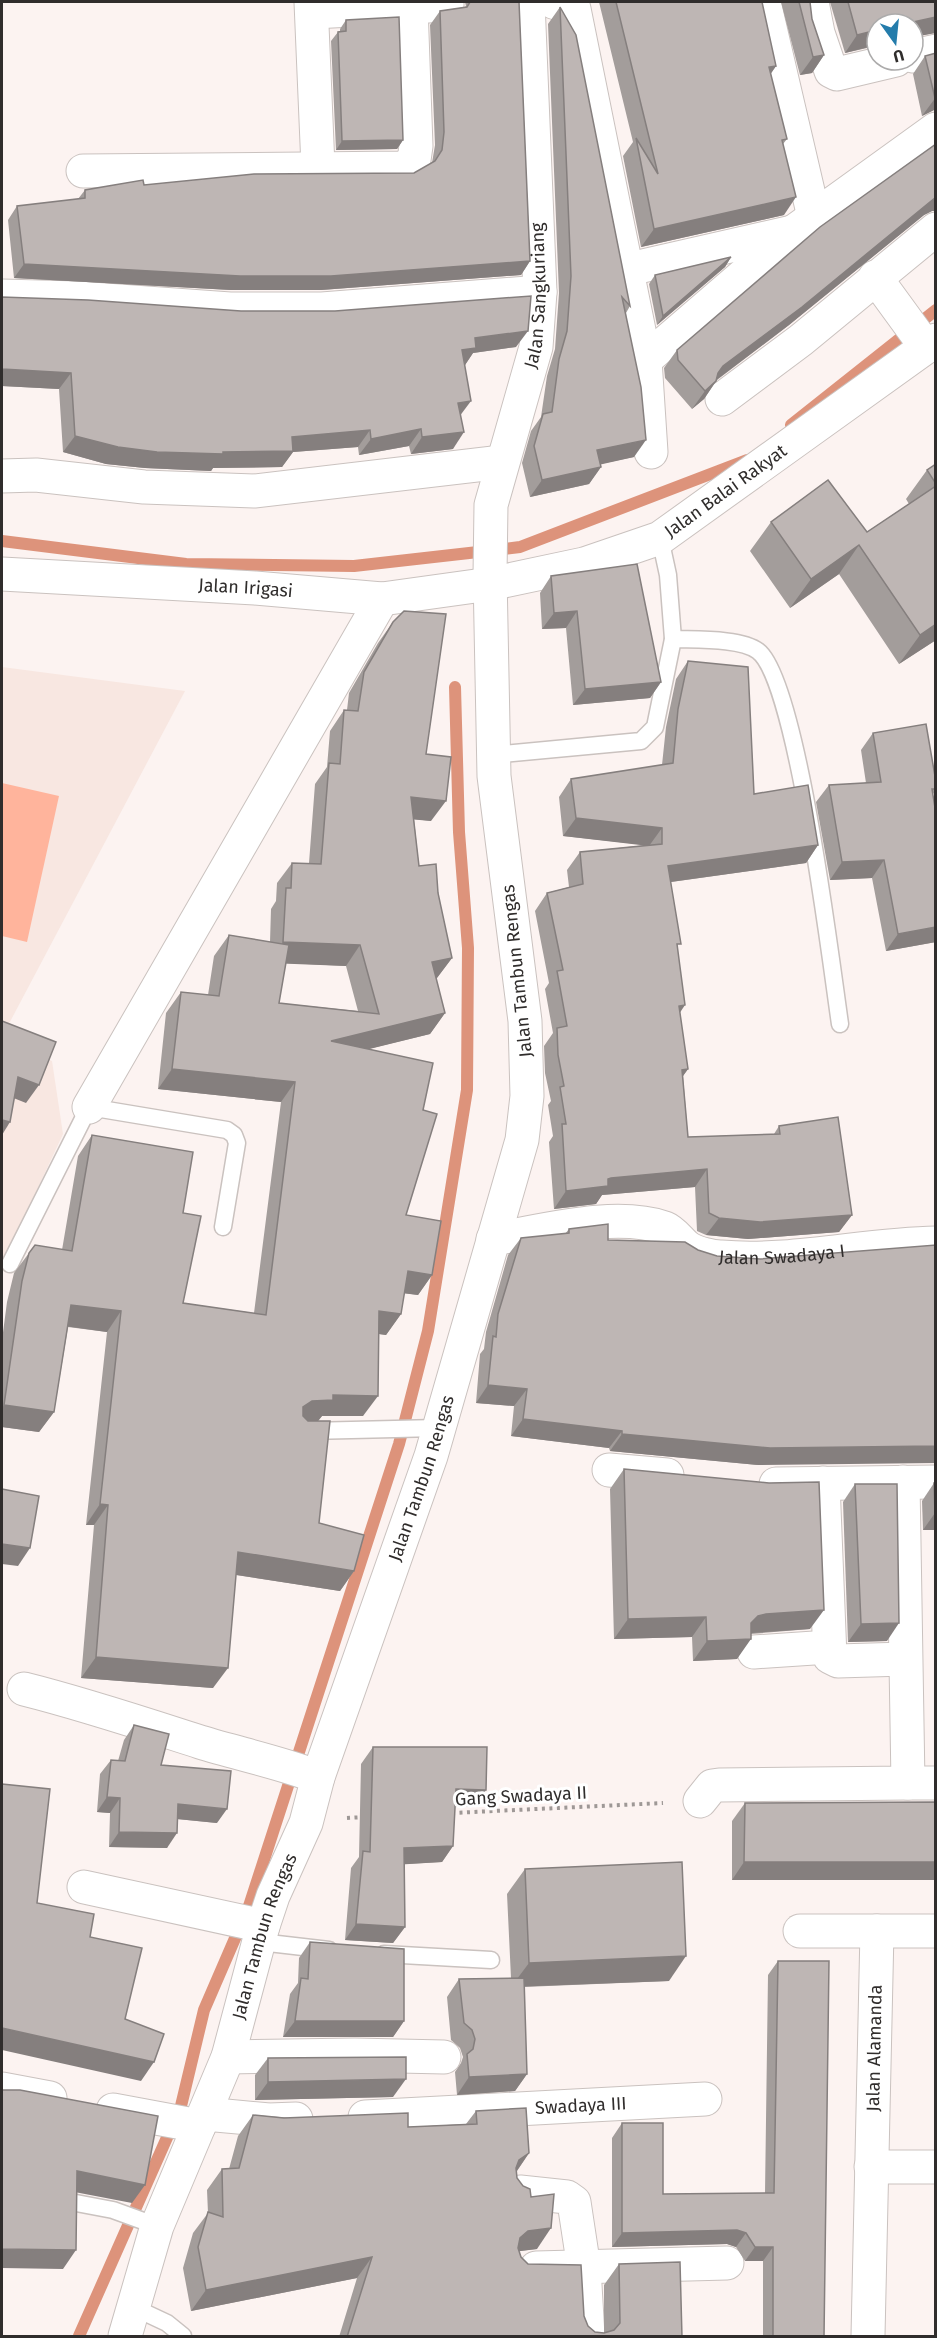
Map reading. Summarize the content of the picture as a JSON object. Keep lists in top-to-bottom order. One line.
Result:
{"streets":{"street":["Jalan Sangkuriang","Jalan Balai Rakyat","Jalan Irigasi","Jalan Tambun Rengas","Jalan Swadaya I","Jalan Alamanda","Swadaya III"],"path":["Gang Swadaya II"]},"crossings":[["Jalan Sangkuriang","Jalan Balai Rakyat"],["Jalan Sangkuriang","Jalan Irigasi"],["Jalan Sangkuriang","Jalan Tambun Rengas"],["Jalan Balai Rakyat","Jalan Irigasi"],["Jalan Balai Rakyat","Jalan Tambun Rengas"],["Jalan Irigasi","Jalan Tambun Rengas"],["Jalan Tambun Rengas","Jalan Swadaya I"],["Jalan Tambun Rengas","Swadaya III"]],"north":"bottom"}
